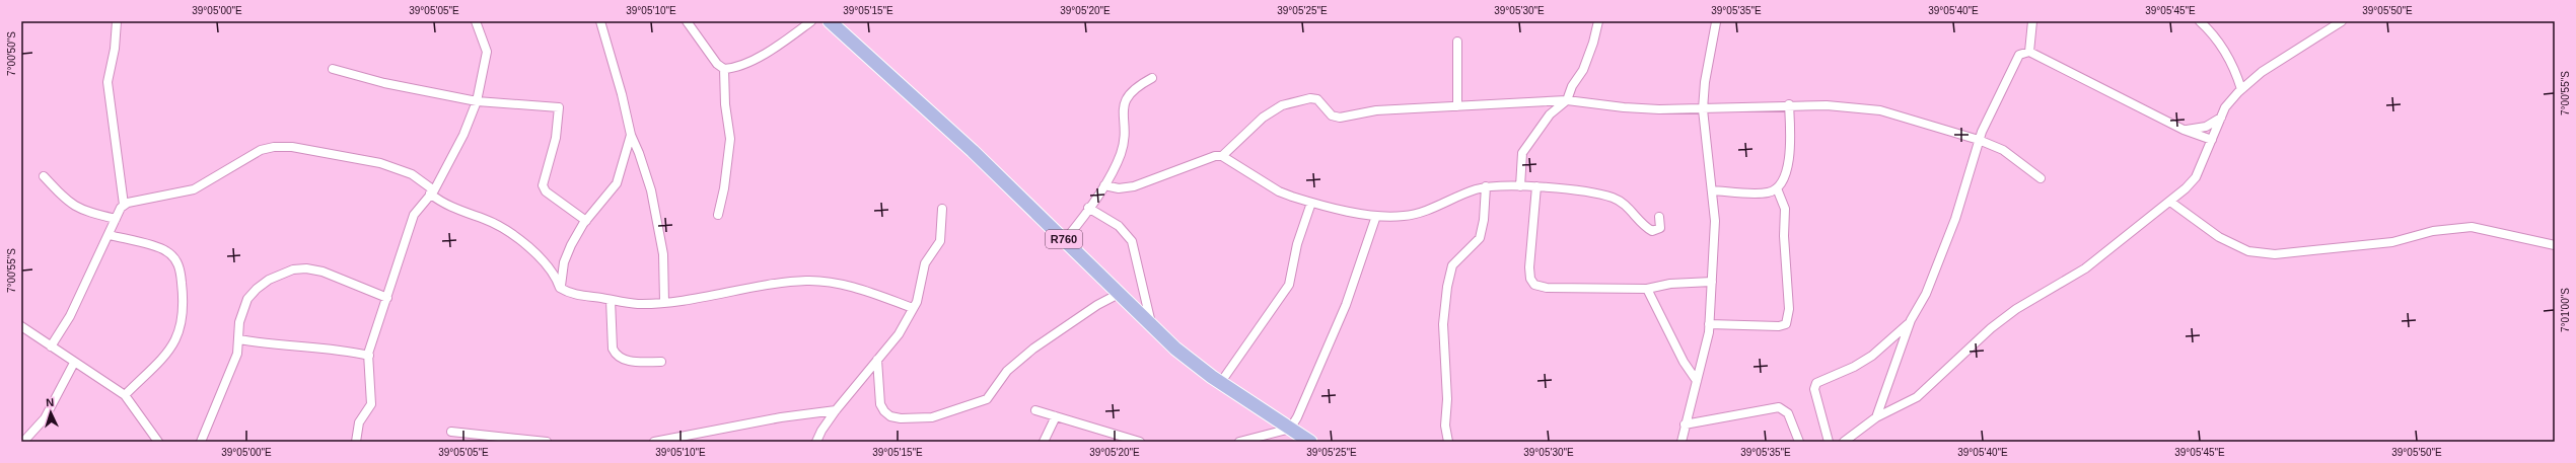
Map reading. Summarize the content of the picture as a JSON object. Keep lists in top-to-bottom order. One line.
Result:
{"streets":{"main road":["R760"]},"north":"top","coordinates":["39°05'00\"E","39°05'05\"E","39°05'10\"E","39°05'15\"E","39°05'20\"E","39°05'25\"E","39°05'30\"E","39°05'35\"E","39°05'40\"E","39°05'45\"E","39°05'50\"E","7°00'50\"S","7°00'55\"S","7°01'00\"S"]}
